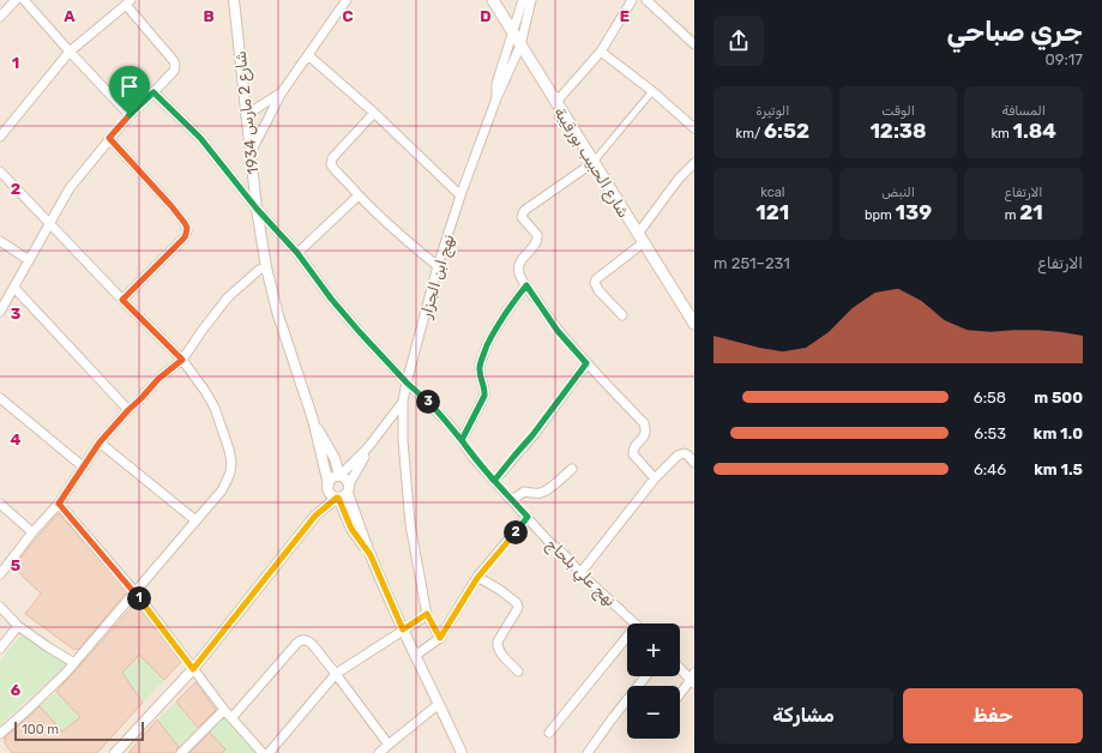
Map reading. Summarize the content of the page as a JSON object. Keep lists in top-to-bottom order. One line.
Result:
{"streets":{"main road":["شارع الحبيب بورقيبة"],"street":["شارع 2 مارس 1934","نهج ابن الجزار","نهج علي بلحاج"]},"crossings":[["شارع 2 مارس 1934","نهج علي بلحاج"],["شارع الحبيب بورقيبة","نهج ابن الجزار"],["نهج ابن الجزار","نهج علي بلحاج"]],"scale_bar":"100 m","page":{"heading":["جري صباحي","09:17"],"stats":[["المسافة","1.84 km"],["الوقت","12:38"],["الوتيرة","6:52 /km"],["الارتفاع","21 m"],["النبض","139 bpm"],["kcal","121"]],"chart":["الارتفاع","231–251 m"],"list":[{"name":"500 m","note":"6:58"},{"name":"1.0 km","note":"6:53"},{"name":"1.5 km","note":"6:46"}],"pins":["3","2","1"],"map_buttons":["+","−"],"buttons":["حفظ","مشاركة"],"scale":"100 m"},"grid":{"columns":["A","B","C","D","E"],"rows":["1","2","3","4","5","6"]}}
